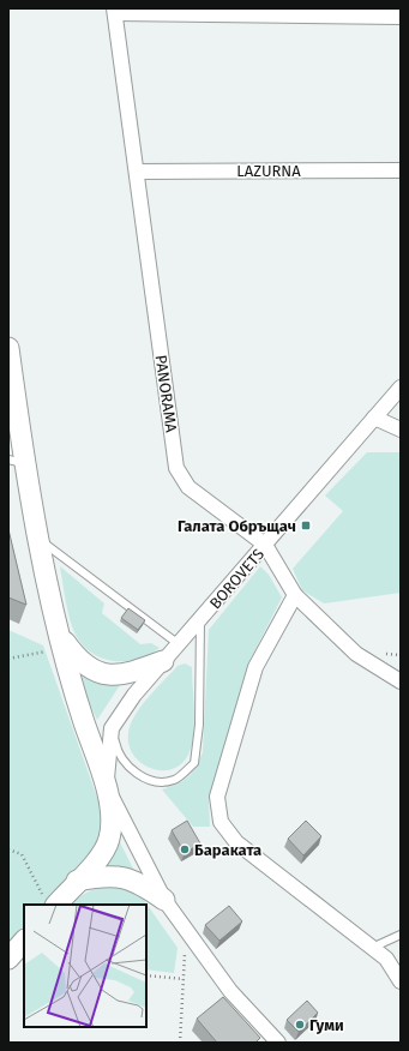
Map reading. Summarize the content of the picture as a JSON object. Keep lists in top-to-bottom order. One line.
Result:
{"streets":{"street":["LAZURNA","PANORAMA","BOROVETS"]},"crossings":[["LAZURNA","PANORAMA"],["PANORAMA","BOROVETS"]],"places":{"transit":["Галата Обръщач"],"other":["Бараката","Гуми"]}}
